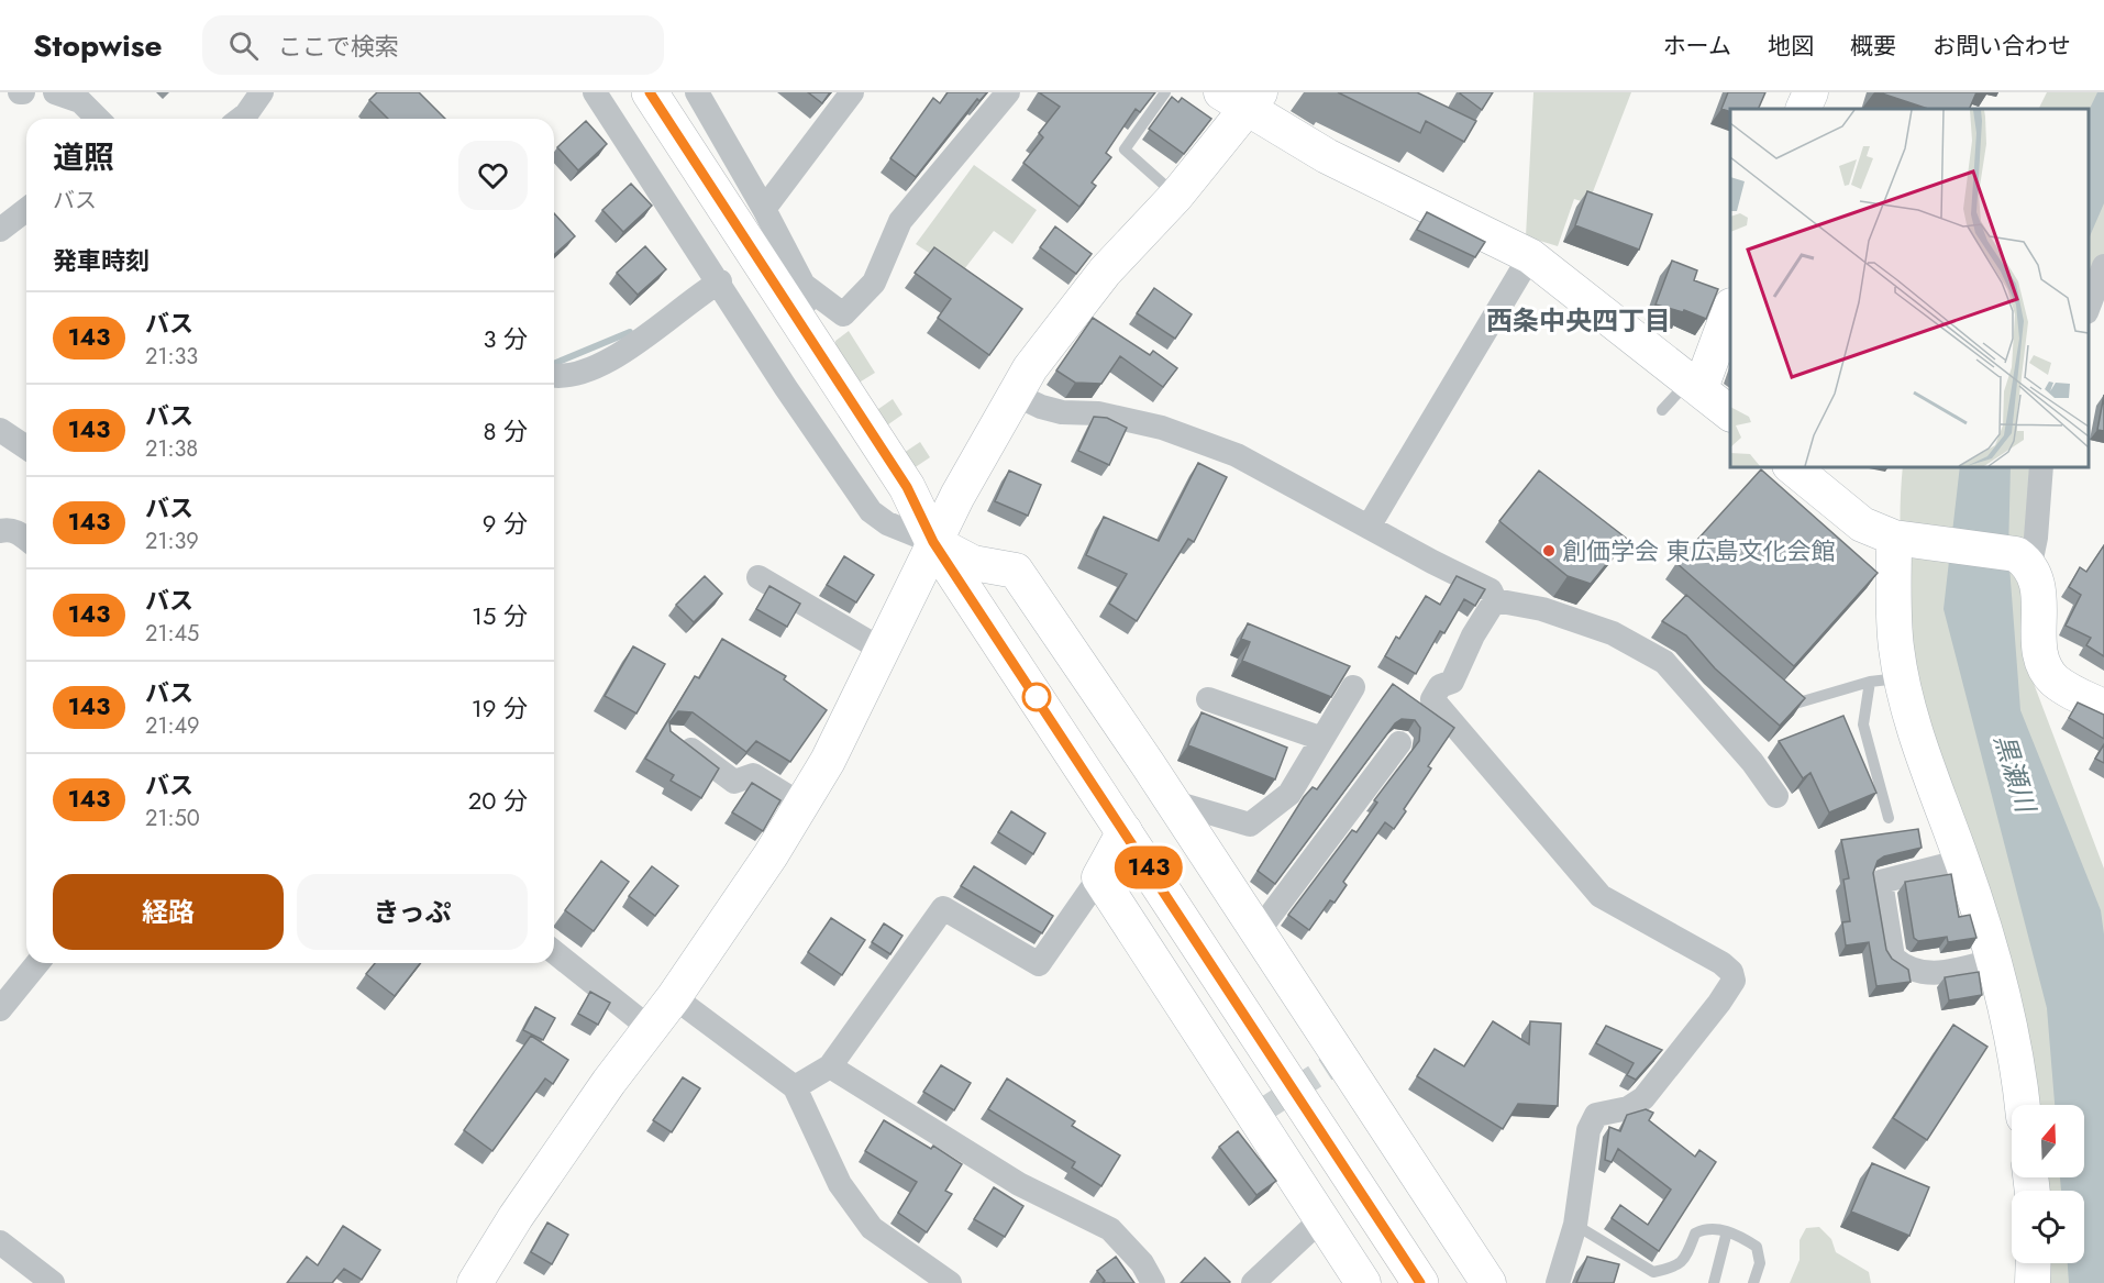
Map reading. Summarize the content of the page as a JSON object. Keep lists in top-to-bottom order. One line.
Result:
{"districts":["西条中央四丁目"],"water":["黒瀬川"],"places":["創価学会 東広島文化会館"],"lines":["bus line 143"],"north":"top","page":{"header":"Stopwise","search":"ここで検索","nav":["ホーム","地図","概要","お問い合わせ"],"on_map":"143","heading":[["道照","バス"],"発車時刻"],"list":[{"mark":"143","name":"バス","note":"21:33","value":"3 分"},{"mark":"143","name":"バス","note":"21:38","value":"8 分"},{"mark":"143","name":"バス","note":"21:39","value":"9 分"},{"mark":"143","name":"バス","note":"21:45","value":"15 分"},{"mark":"143","name":"バス","note":"21:49","value":"19 分"},{"mark":"143","name":"バス","note":"21:50","value":"20 分"}],"buttons":["経路","きっぷ"]}}
